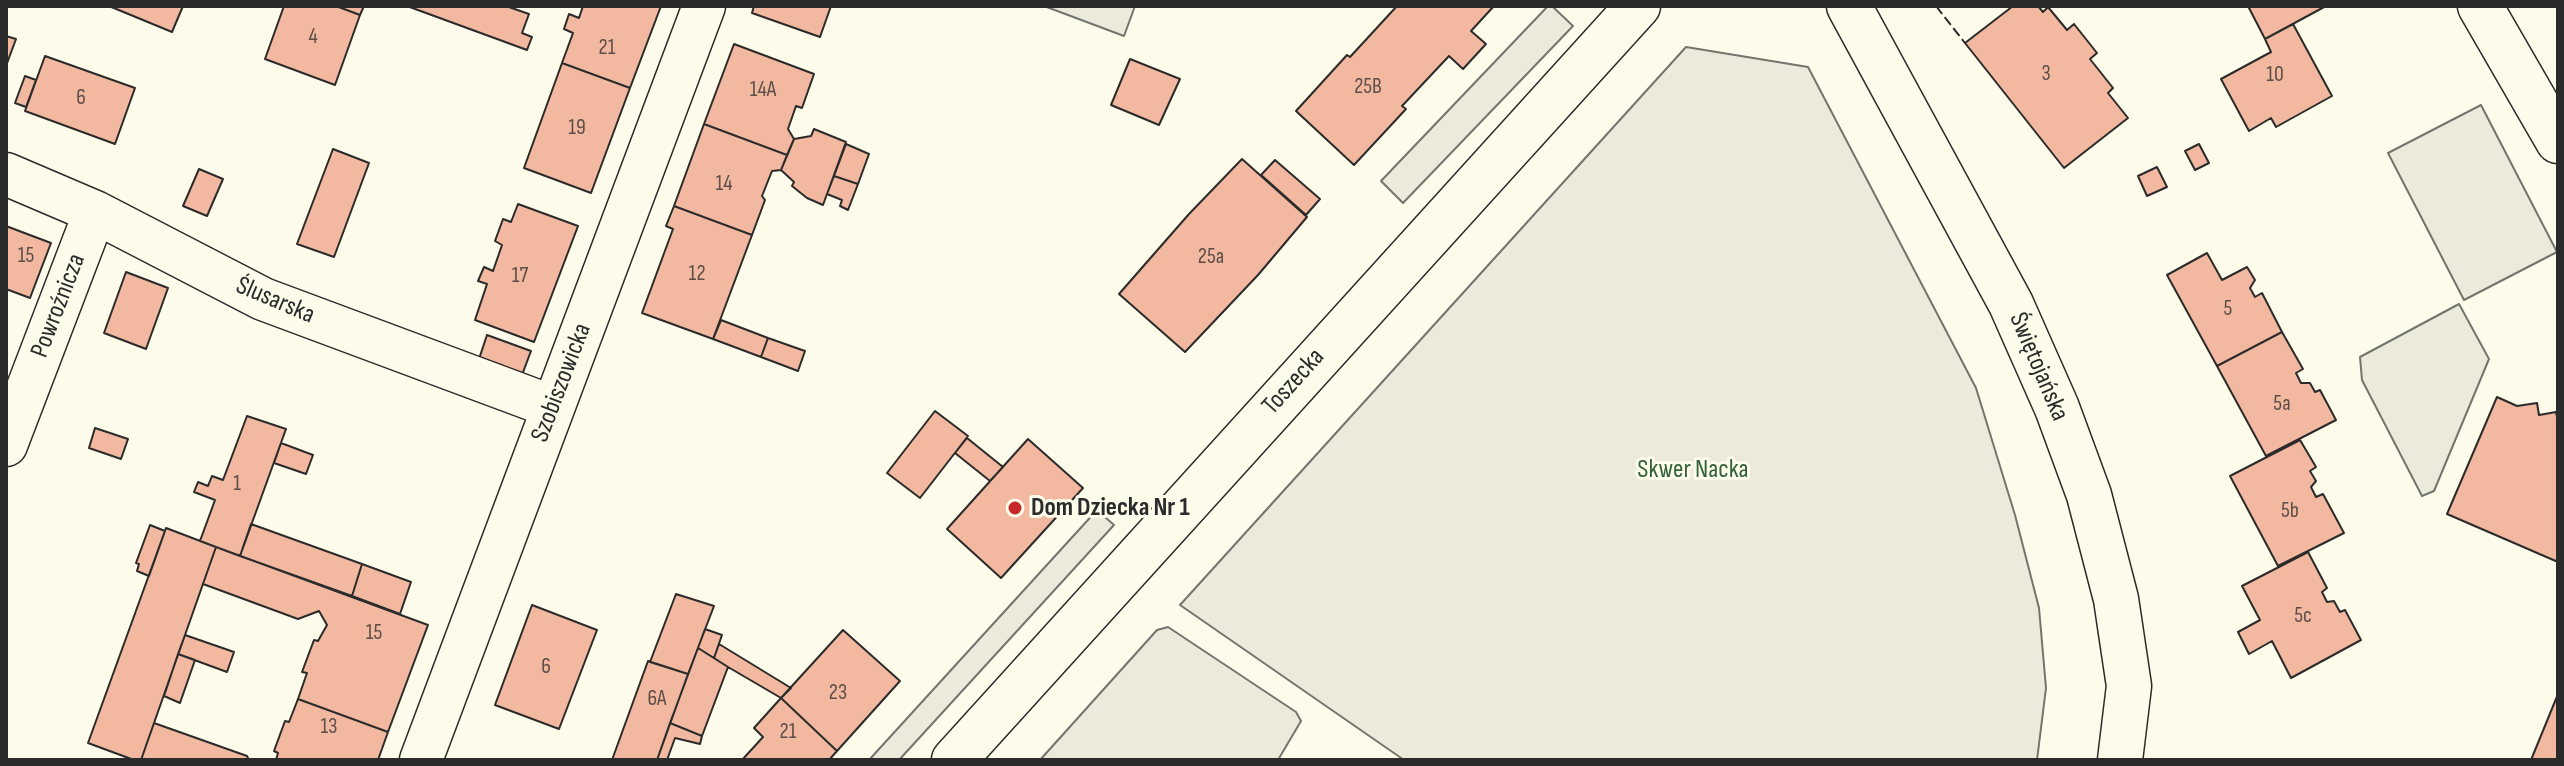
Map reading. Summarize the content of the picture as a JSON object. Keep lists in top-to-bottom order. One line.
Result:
{"streets":{"main road":["Świętojańska","Toszecka"],"street":["Ślusarska","Powroźnicza","Szobiszowicka"]},"crossings":[["Ślusarska","Powroźnicza"],["Ślusarska","Szobiszowicka"]],"parks":["Skwer Nacka"],"places":["Dom Dziecka Nr 1"],"house_numbers":["4","21","3","10","25B","14A","6","19","14","15","25a","12","17","5","5a","1","5b","5c","15","6","23","6A","13","21"]}
